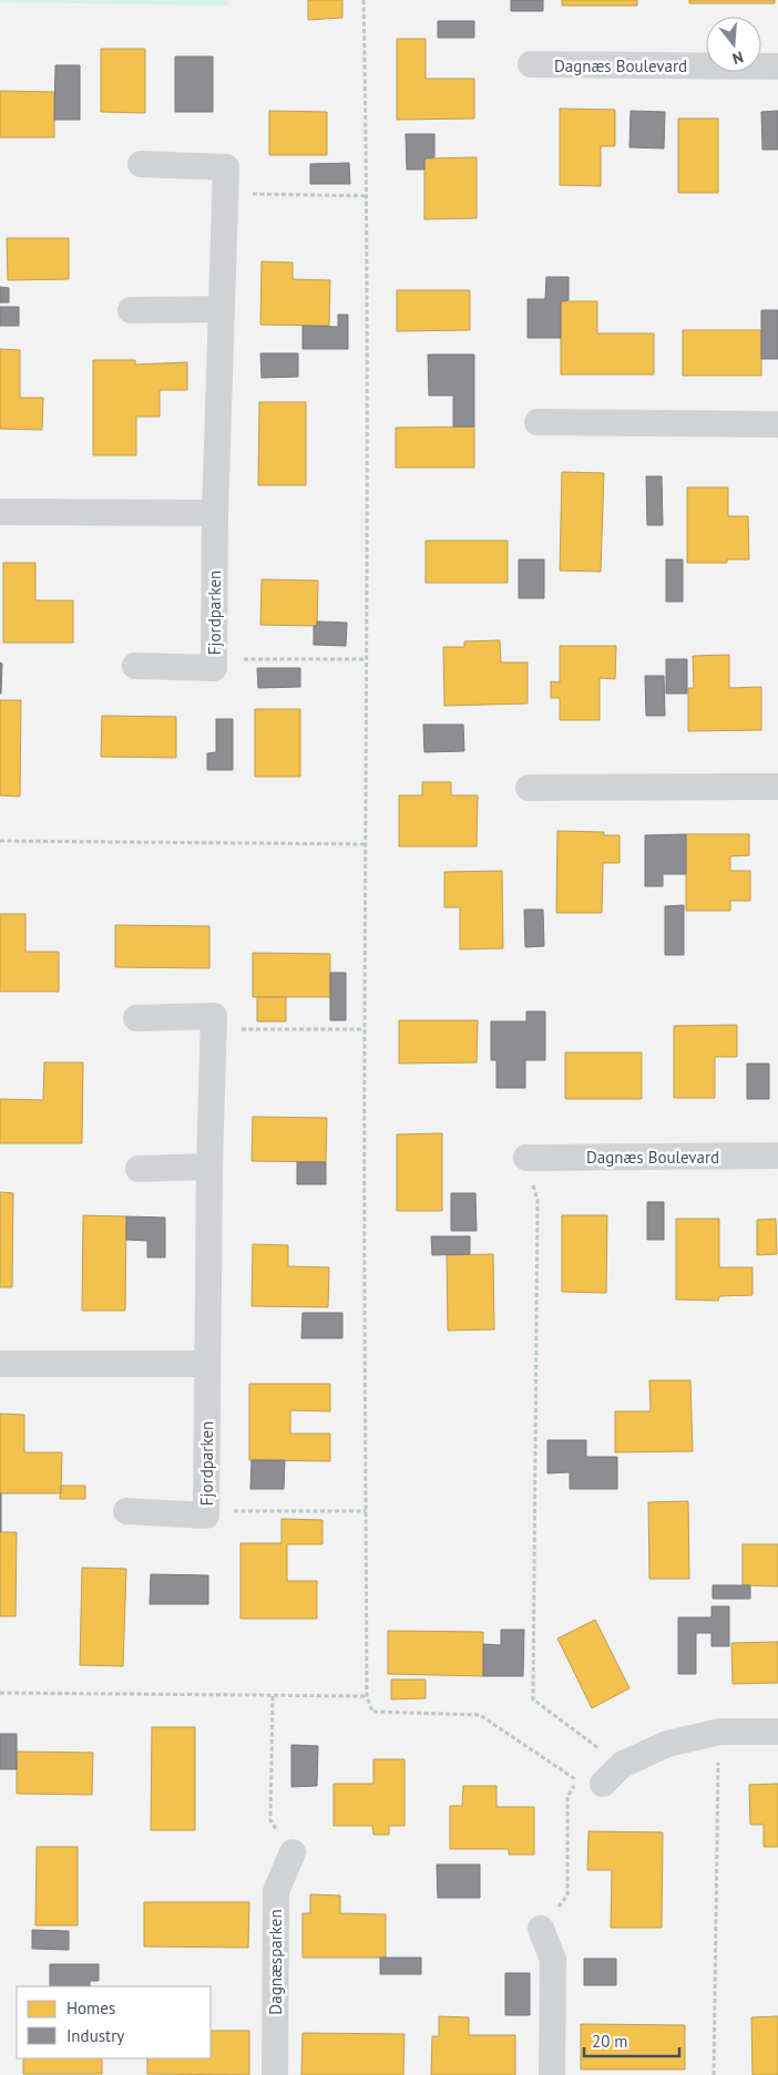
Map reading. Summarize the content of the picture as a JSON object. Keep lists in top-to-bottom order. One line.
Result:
{"streets":{"street":["Dagnæs Boulevard","Fjordparken","Dagnæsparken"]},"legend":["Homes","Industry"],"scale_bar":"20 m","north":"bottom"}
